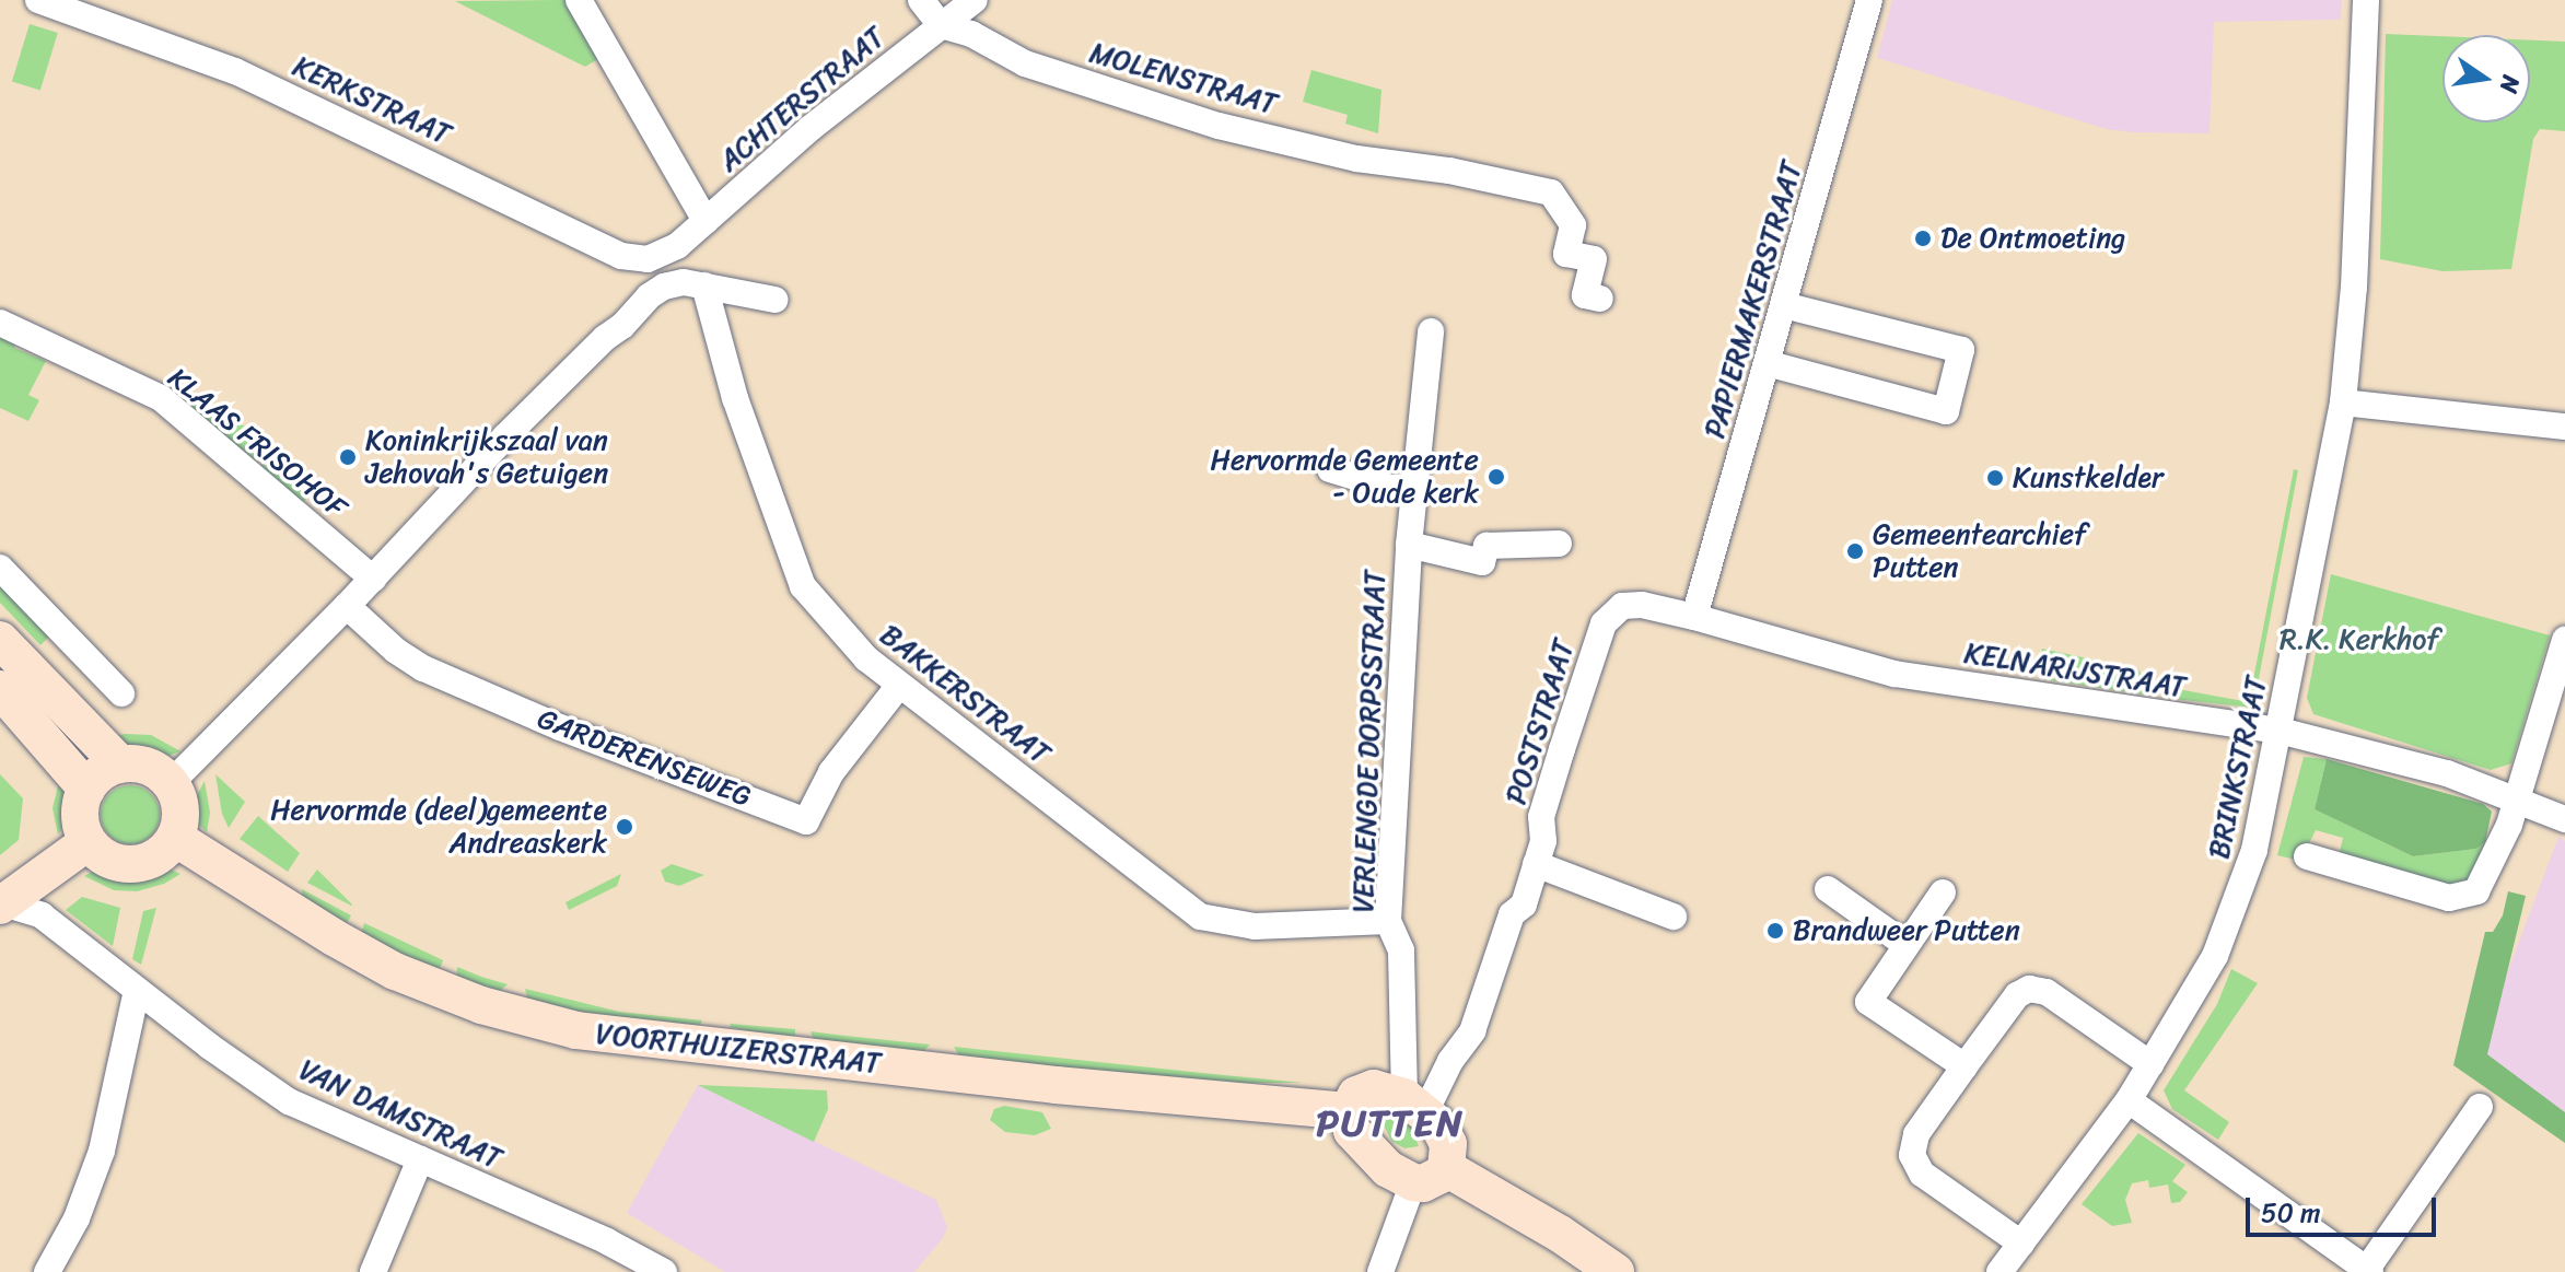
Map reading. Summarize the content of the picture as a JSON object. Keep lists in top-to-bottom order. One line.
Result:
{"streets":{"main road":["VOORTHUIZERSTRAAT"],"street":["MOLENSTRAAT","ACHTERSTRAAT","KERKSTRAAT","PAPIERMAKERSTRAAT","KLAAS FRISOHOF","KELNARIJSTRAAT","BAKKERSTRAAT","POSTSTRAAT","VERLENGDE DORPSSTRAAT","GARDERENSEWEG","BRINKSTRAAT","VAN DAMSTRAAT"]},"crossings":[["MOLENSTRAAT","ACHTERSTRAAT"],["ACHTERSTRAAT","KERKSTRAAT"],["PAPIERMAKERSTRAAT","KELNARIJSTRAAT"],["KELNARIJSTRAAT","POSTSTRAAT"],["KELNARIJSTRAAT","BRINKSTRAAT"],["BAKKERSTRAAT","VERLENGDE DORPSSTRAAT"],["BAKKERSTRAAT","GARDERENSEWEG"],["POSTSTRAAT","VERLENGDE DORPSSTRAAT"],["POSTSTRAAT","VOORTHUIZERSTRAAT"],["VERLENGDE DORPSSTRAAT","VOORTHUIZERSTRAAT"]],"districts":["PUTTEN"],"parks":["R.K. Kerkhof"],"places":["De Ontmoeting","Koninkrijkszaal van Jehovah's Getuigen","Hervormde Gemeente - Oude kerk","Kunstkelder","Gemeentearchief Putten","Hervormde (deel)gemeente Andreaskerk","Brandweer Putten"],"scale_bar":"50 m","north":"right"}
